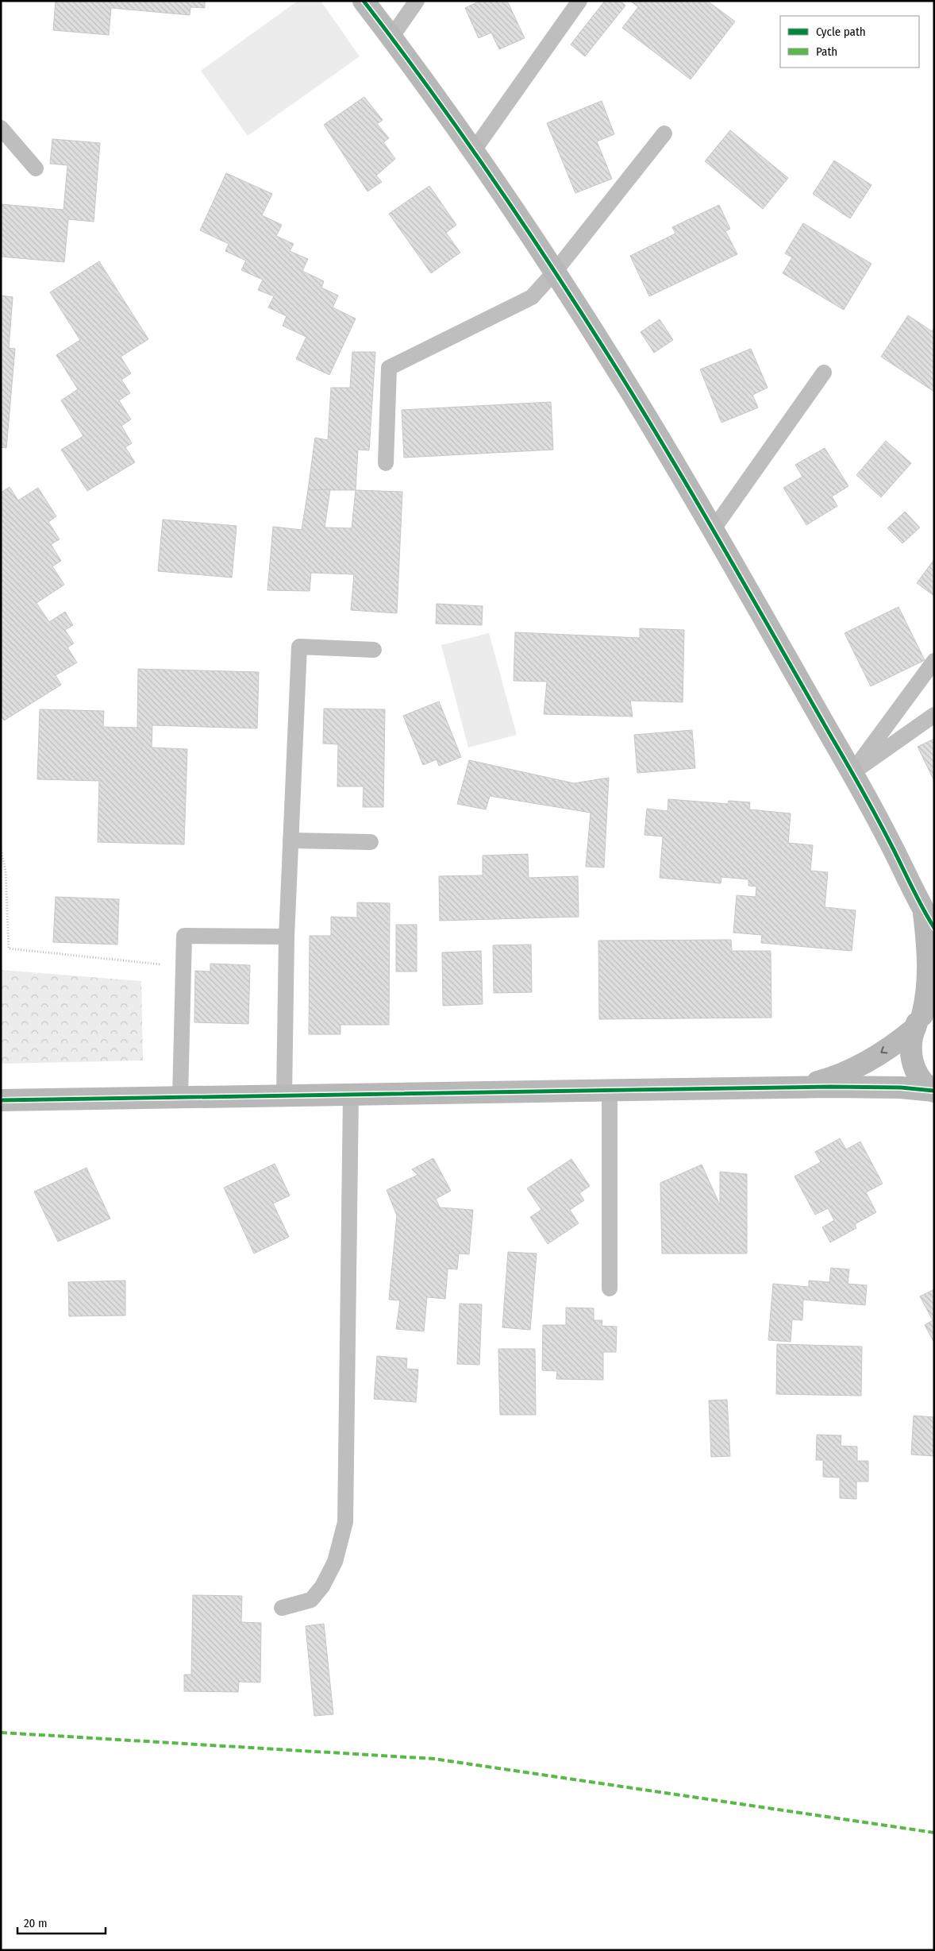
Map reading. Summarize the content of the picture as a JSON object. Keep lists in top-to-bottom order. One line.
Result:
{"legend":["Cycle path","Path"],"scale_bar":"20 m"}
